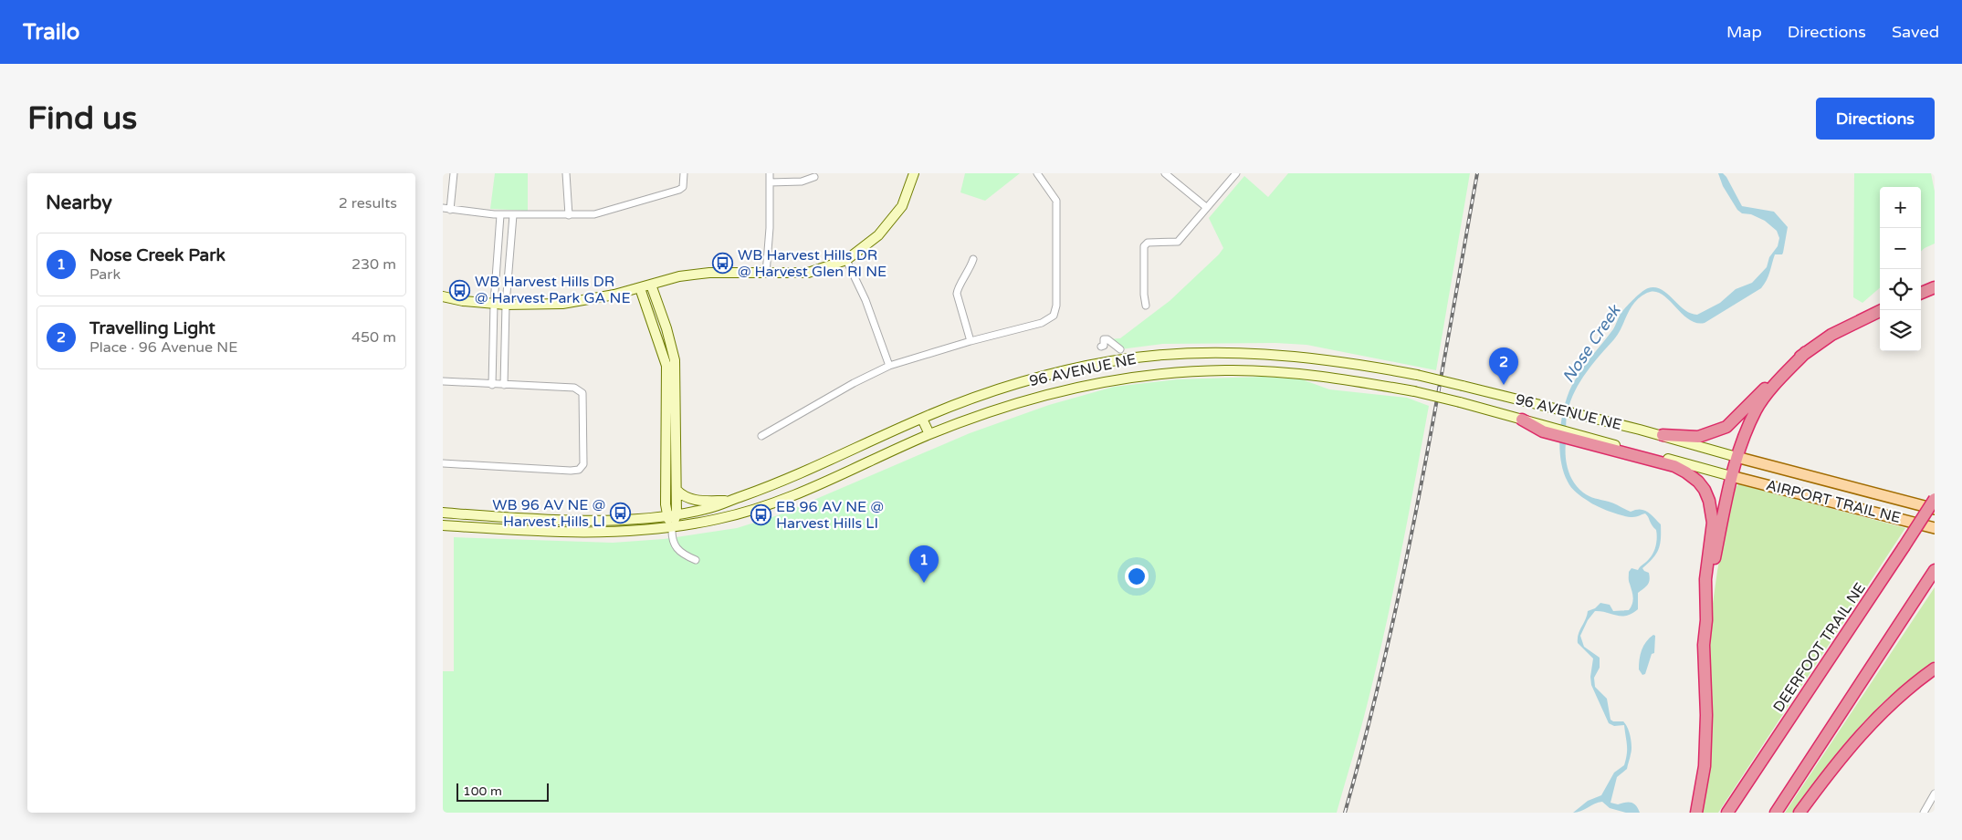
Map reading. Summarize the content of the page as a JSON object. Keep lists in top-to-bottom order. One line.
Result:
{"streets":{"highway":["DEERFOOT TRAIL NE"],"main road":["96 AVENUE NE","AIRPORT TRAIL NE"]},"crossings":[["96 AVENUE NE","AIRPORT TRAIL NE"]],"water":["Nose Creek"],"places":{"bus stop":["WB Harvest Hills DR @ Harvest Glen RI NE","WB Harvest Hills DR @ Harvest Park GA NE","WB 96 AV NE @ Harvest Hills LI","EB 96 AV NE @ Harvest Hills LI"]},"scale_bar":"100 m","page":{"header":"Trailo","nav":["Map","Directions","Saved"],"buttons":"Directions","title":"Find us","heading":["Nearby","2 results"],"map_buttons":["+","−"],"list":[{"mark":"1","name":"Nose Creek Park","note":"Park","value":"230 m"},{"mark":"2","name":"Travelling Light","note":"Place · 96 Avenue NE","value":"450 m"}],"pins":["2","1"],"scale":"100 m"}}
